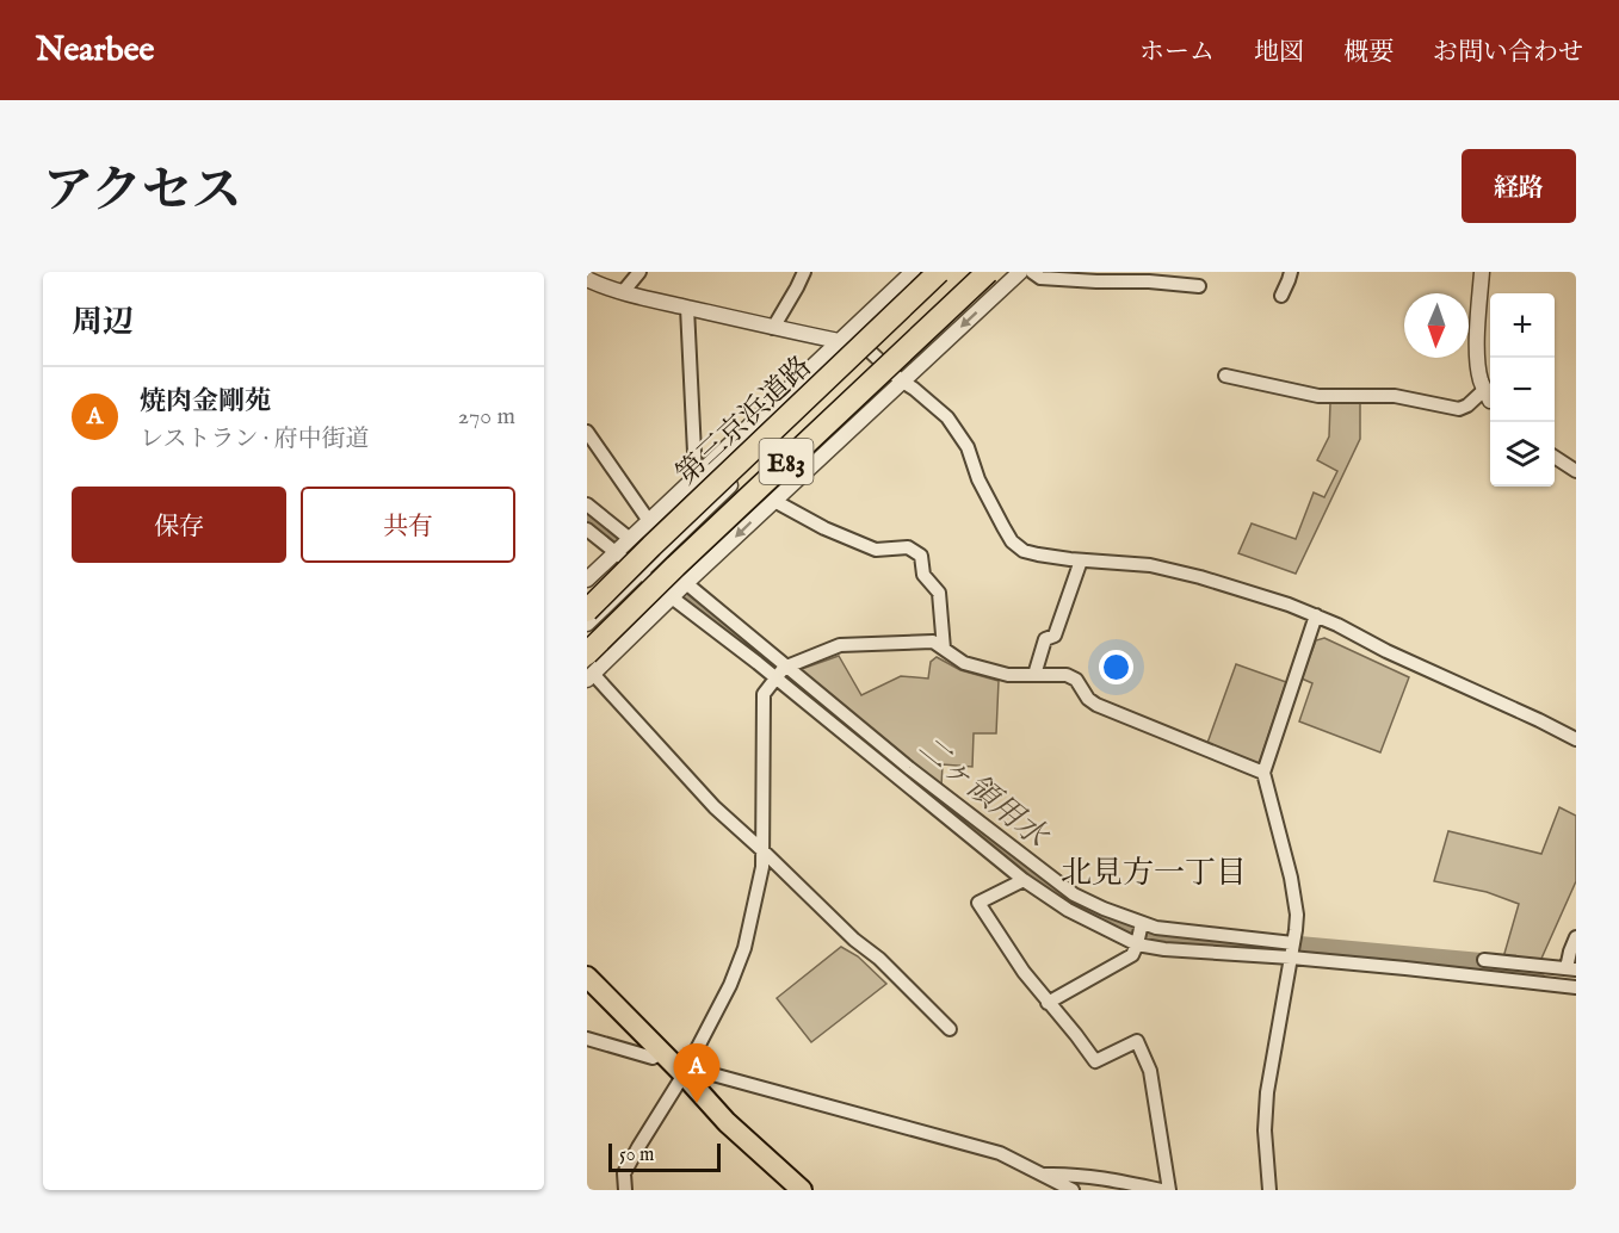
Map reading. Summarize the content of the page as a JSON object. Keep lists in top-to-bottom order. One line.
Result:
{"streets":{"highway":["第三京浜道路","E83"]},"districts":["北見方一丁目"],"water":["二ヶ領用水"],"scale_bar":"50 m","north":"bottom","page":{"header":"Nearbee","nav":["ホーム","地図","概要","お問い合わせ"],"title":"アクセス","buttons":["経路",["保存","共有"]],"heading":"周辺","map_buttons":["+","−"],"list":[{"mark":"A","name":"焼肉金剛苑","note":"レストラン · 府中街道","value":"270 m"}],"pins":"A","scale":"50 m"}}
